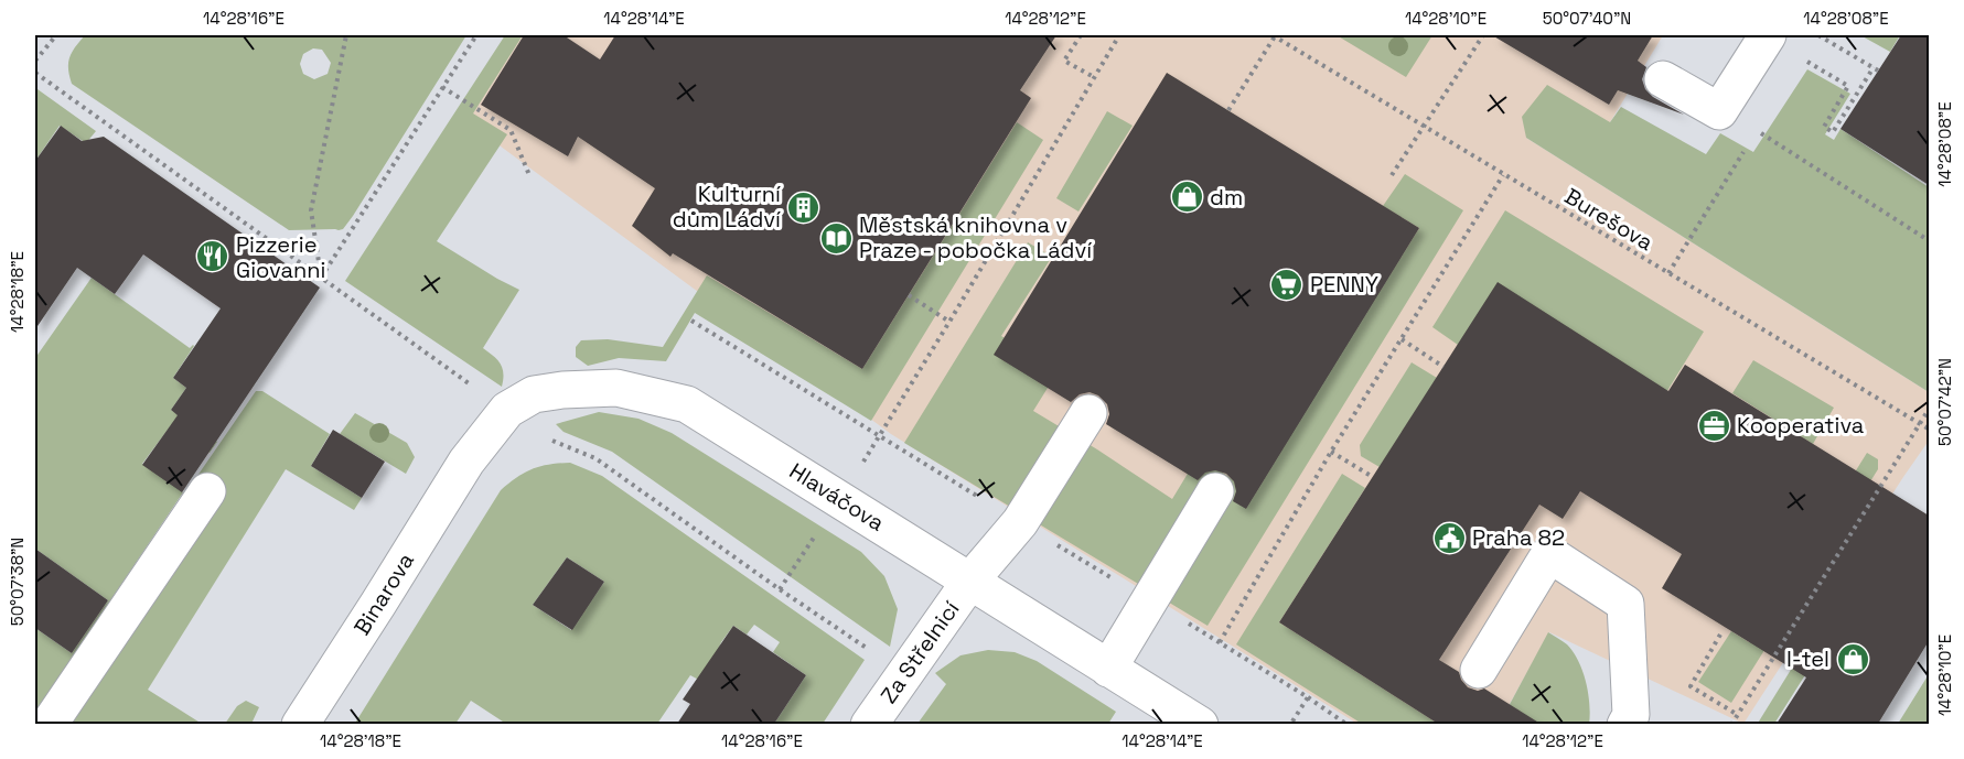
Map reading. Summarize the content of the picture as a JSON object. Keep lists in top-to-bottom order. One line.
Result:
{"streets":{"street":["Hlaváčova","Binarova","Za Střelnicí"],"path":["Burešova"]},"crossings":[["Hlaváčova","Binarova"],["Hlaváčova","Za Střelnicí"]],"places":{"shop":["dm","I-tel"],"building":["Kulturní dům Ládví"],"library":["Městská knihovna v Praze - pobočka Ládví"],"restaurant":["Pizzerie Giovanni"],"supermarket":["PENNY"],"office":["Kooperativa"],"public building":["Praha 82"]},"coordinates":["14°28'16\"E","14°28'14\"E","14°28'12\"E","14°28'10\"E","50°07'40\"N","14°28'08\"E","14°28'18\"E","50°07'42\"N","50°07'38\"N"]}
